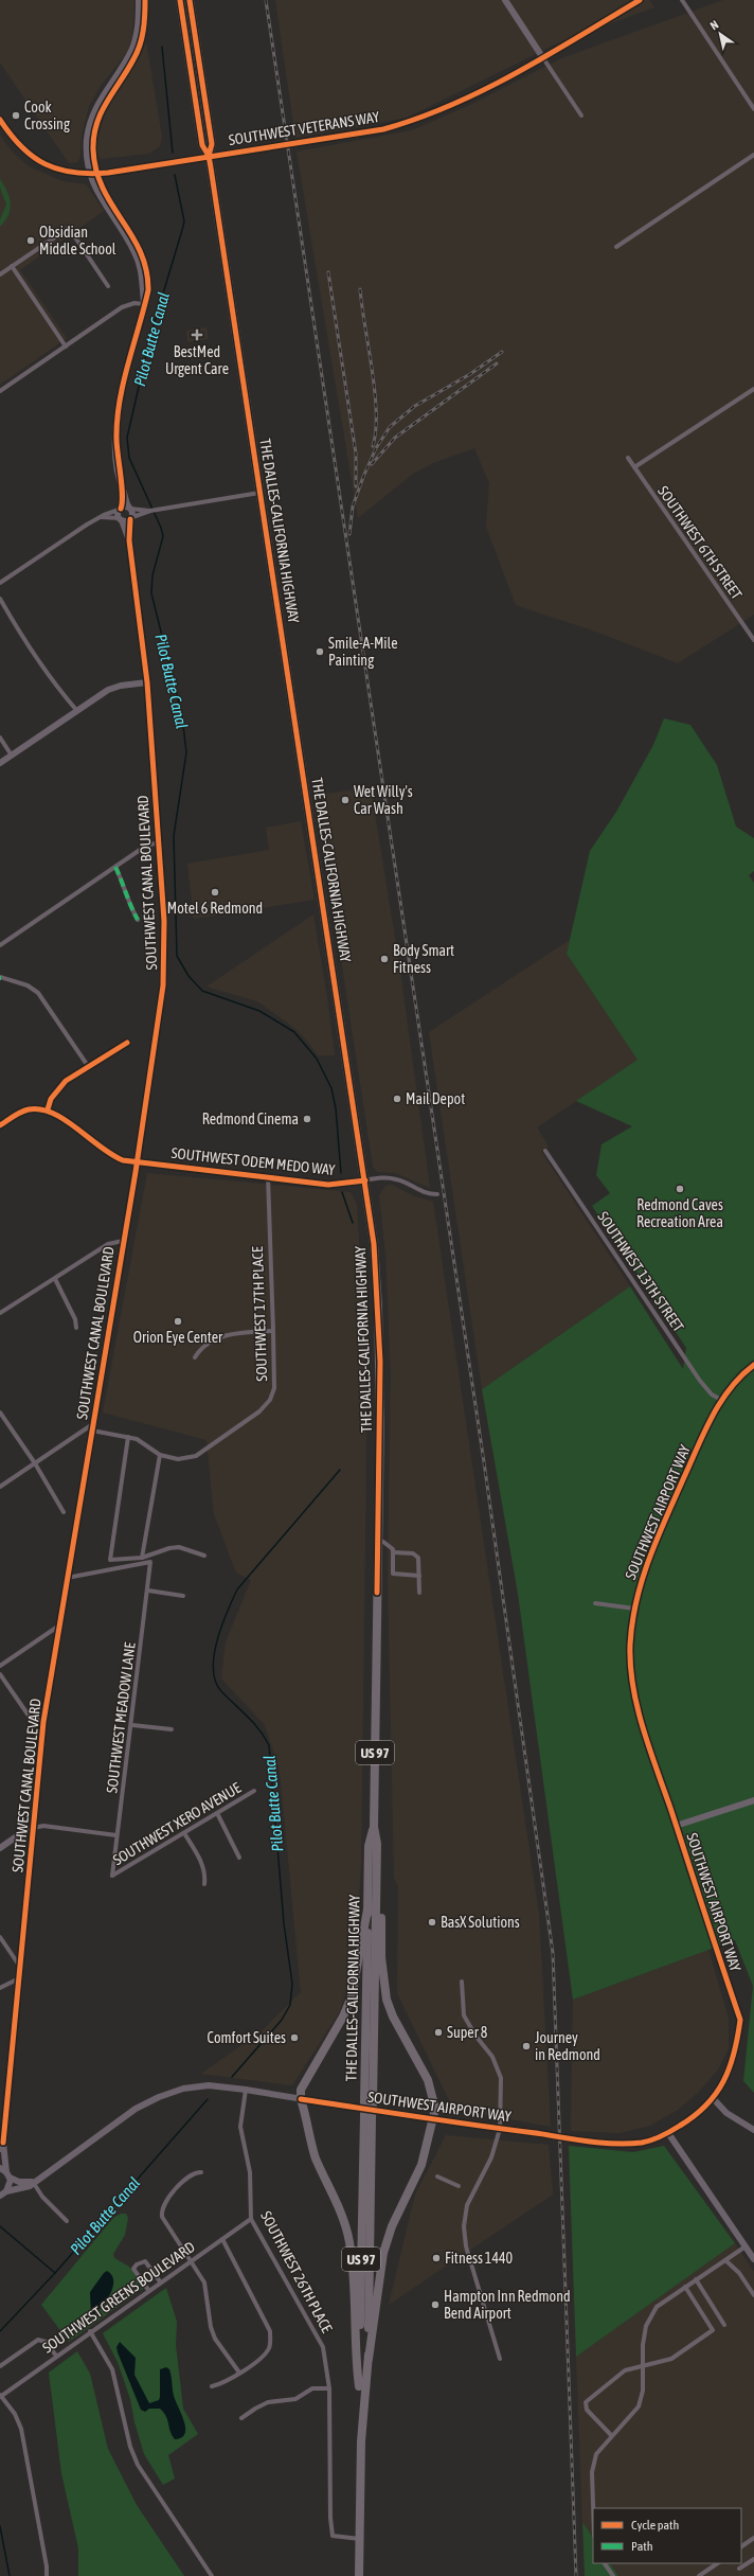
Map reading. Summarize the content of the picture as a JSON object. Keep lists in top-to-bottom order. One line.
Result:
{"streets":{"highway":["THE DALLES-CALIFORNIA HIGHWAY","US 97"],"main road":["SOUTHWEST VETERANS WAY","SOUTHWEST CANAL BOULEVARD","SOUTHWEST ODEM MEDO WAY","SOUTHWEST AIRPORT WAY"],"street":["SOUTHWEST 6TH STREET","SOUTHWEST 13TH STREET","SOUTHWEST 17TH PLACE","SOUTHWEST MEADOW LANE","SOUTHWEST XERO AVENUE","SOUTHWEST 26TH PLACE","SOUTHWEST GREENS BOULEVARD"]},"crossings":[["SOUTHWEST VETERANS WAY","THE DALLES-CALIFORNIA HIGHWAY"],["THE DALLES-CALIFORNIA HIGHWAY","SOUTHWEST ODEM MEDO WAY"],["THE DALLES-CALIFORNIA HIGHWAY","SOUTHWEST 26TH PLACE"],["SOUTHWEST CANAL BOULEVARD","SOUTHWEST ODEM MEDO WAY"],["SOUTHWEST CANAL BOULEVARD","SOUTHWEST 17TH PLACE"],["SOUTHWEST CANAL BOULEVARD","SOUTHWEST MEADOW LANE"],["SOUTHWEST ODEM MEDO WAY","SOUTHWEST 17TH PLACE"],["SOUTHWEST 13TH STREET","SOUTHWEST AIRPORT WAY"],["SOUTHWEST AIRPORT WAY","SOUTHWEST 26TH PLACE"],["SOUTHWEST MEADOW LANE","SOUTHWEST XERO AVENUE"],["SOUTHWEST 26TH PLACE","SOUTHWEST GREENS BOULEVARD"]],"water":["Pilot Butte Canal"],"places":{"other":["Cook Crossing","Obsidian Middle School","Smile-A-Mile Painting","Wet Willy's Car Wash","Motel 6 Redmond","Body Smart Fitness","Mail Depot","Redmond Cinema","Redmond Caves Recreation Area","Orion Eye Center","BasX Solutions","Super 8","Comfort Suites","Journey in Redmond","Fitness 1440","Hampton Inn Redmond Bend Airport"],"health":["BestMed Urgent Care"]},"legend":["Cycle path","Path"],"north":"top left"}
